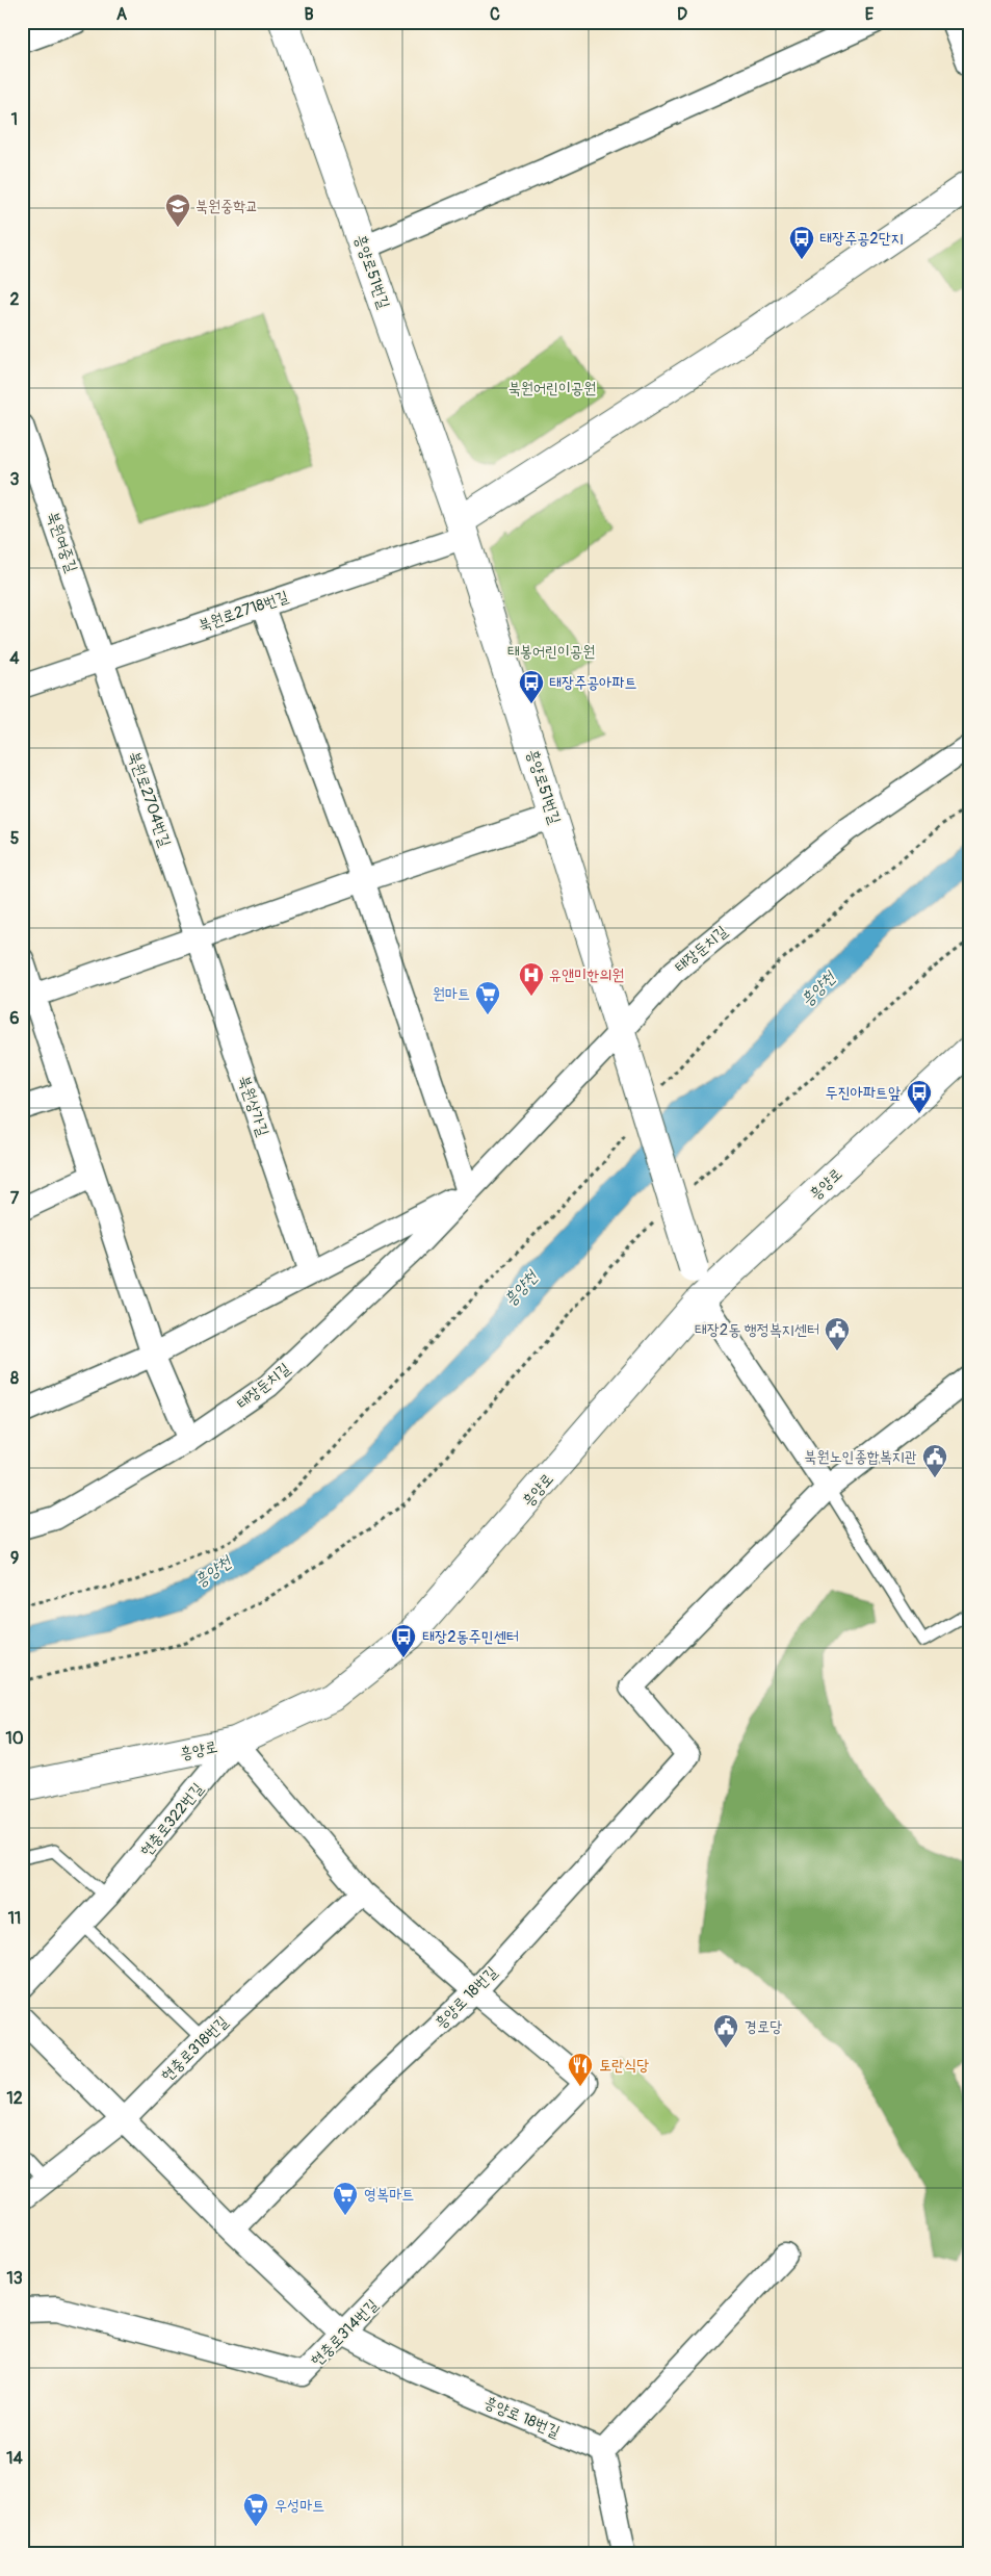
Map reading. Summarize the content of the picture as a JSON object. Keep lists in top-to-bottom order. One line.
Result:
{"streets":{"street":["흥양로51번길","북원여중길","북원로2718번길","북원로2704번길","태장둔치길","북원상가길","흥양로","현충로322번길","흥양로 18번길","현충로318번길","현충로314번길"]},"crossings":[["흥양로51번길","북원로2718번길"],["흥양로51번길","태장둔치길"],["흥양로51번길","흥양로"],["북원여중길","북원로2718번길"],["북원여중길","북원로2704번길"],["북원로2718번길","북원로2704번길"],["북원로2704번길","북원상가길"],["흥양로","현충로322번길"],["흥양로 18번길","현충로318번길"],["흥양로 18번길","현충로314번길"]],"water":["흥양천"],"parks":["북원어린이공원","태봉어린이공원"],"places":{"school or university":["북원중학교"],"bus stop":["태장주공2단지","태장주공아파트","두진아파트앞","태장2동주민센터"],"hospital":["유앤미한의원"],"supermarket":["원마트","영복마트","우성마트"],"public building":["태장2동 행정복지센터","북원노인종합복지관","경로당"],"restaurant":["토란식당"]},"grid":{"columns":["A","B","C","D","E"],"rows":["1","2","3","4","5","6","7","8","9","10","11","12","13","14"]}}
